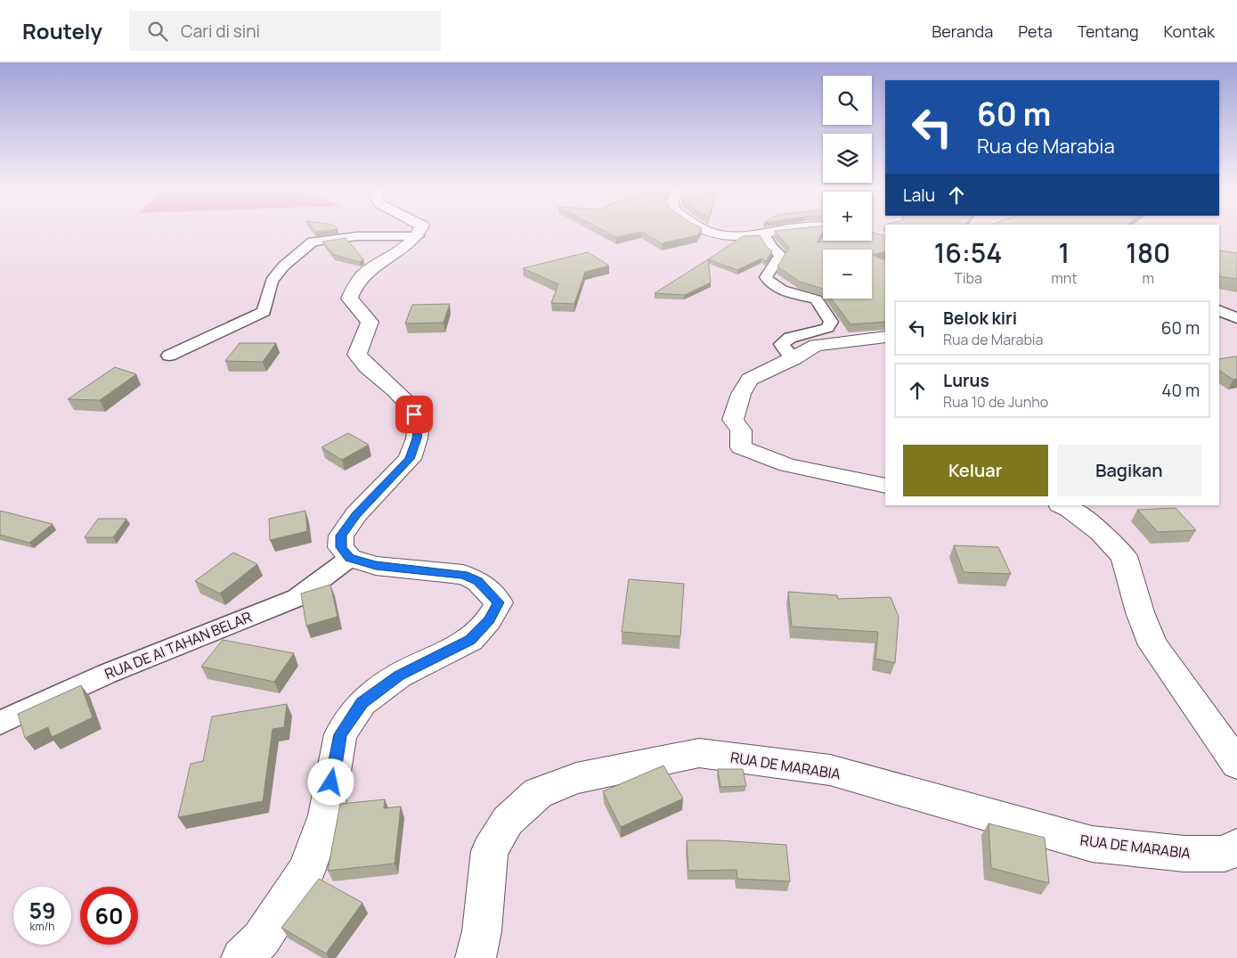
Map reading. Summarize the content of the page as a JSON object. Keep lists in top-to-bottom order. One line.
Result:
{"streets":{"main road":["RUA DE MARABIA"],"street":["RUA DE AI TAHAN BELAR"]},"page":{"header":"Routely","search":"Cari di sini","nav":["Beranda","Peta","Tentang","Kontak"],"map_buttons":["+","−"],"turn":["60 m","Rua de Marabia"],"then":"Lalu","eta":["16:54","Tiba","1","mnt","180","m"],"list":[{"name":"Belok kiri","note":"Rua de Marabia","value":"60 m"},{"name":"Lurus","note":"Rua 10 de Junho","value":"40 m"}],"buttons":["Keluar","Bagikan"],"speed":"59 km/h","limit":"60"}}
